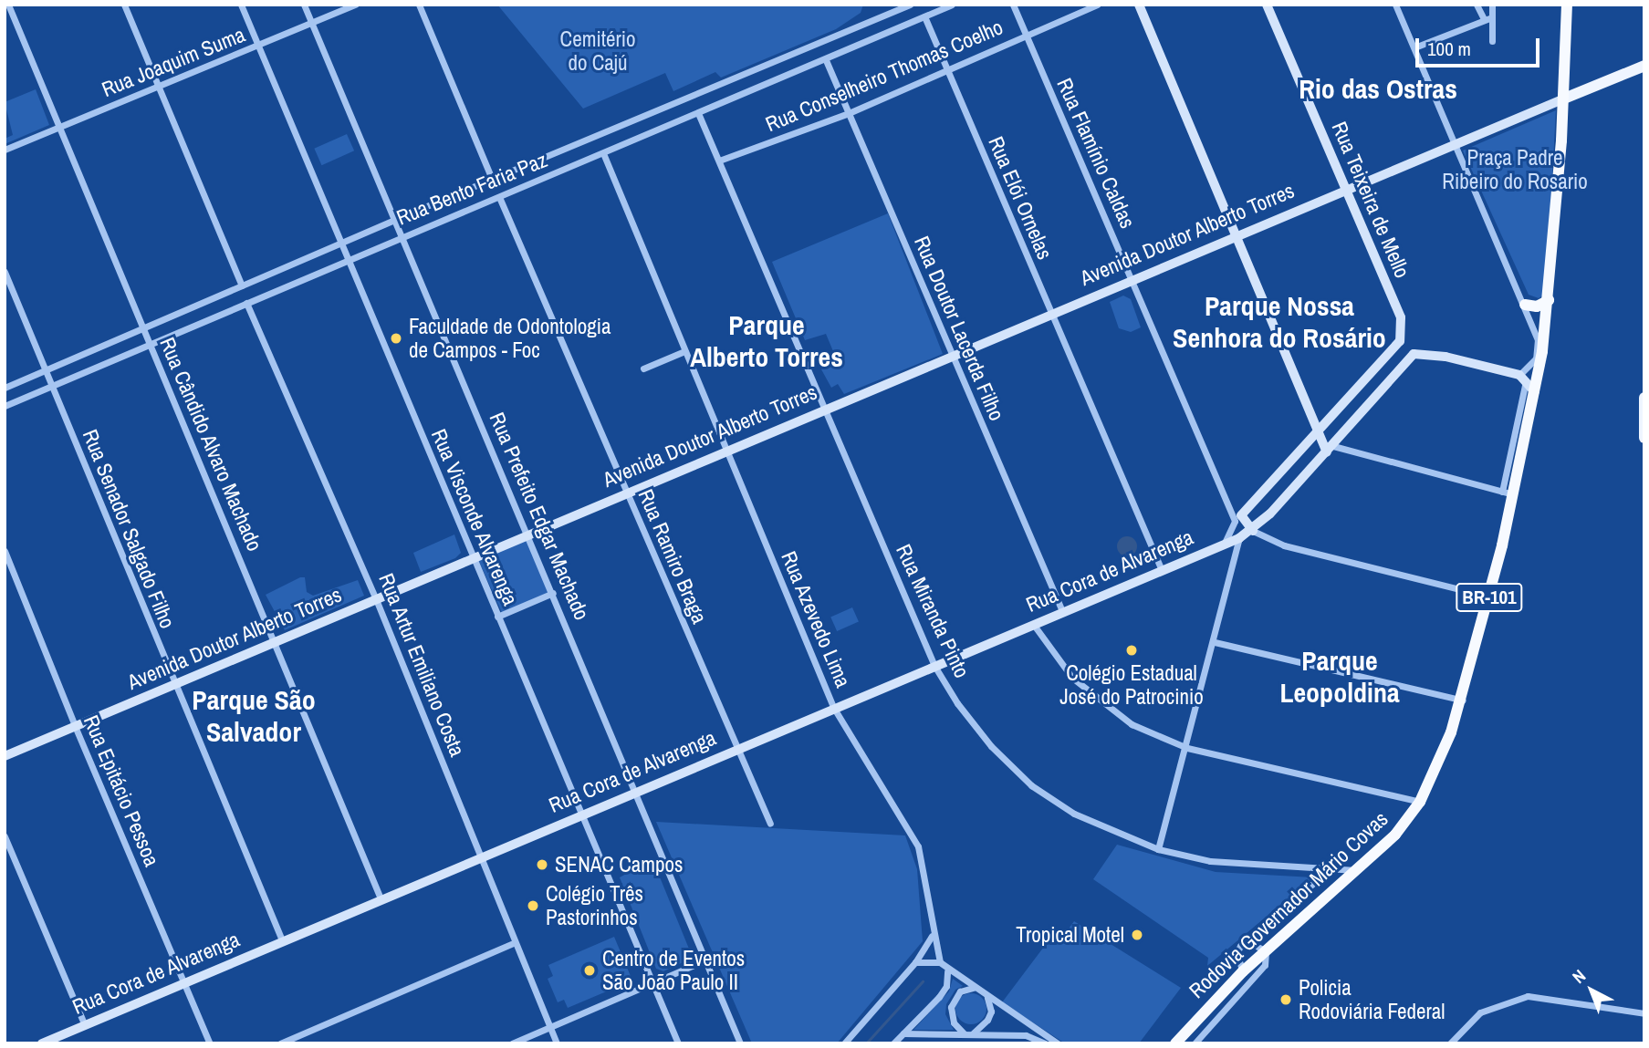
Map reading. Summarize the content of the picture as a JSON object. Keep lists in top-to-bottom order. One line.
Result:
{"streets":{"highway":["BR-101","Rodovia Governador Mário Covas"],"main road":["Rua Teixeira de Mello","Avenida Doutor Alberto Torres","Rua Cora de Alvarenga"],"street":["Rua Joaquim Suma","Rua Conselheiro Thomas Coelho","Rua Flamínio Caldas","Rua Bento Faria Paz","Rua Elói Ornelas","Rua Doutor Lacerda Filho","Rua Cândido Alvaro Machado","Rua Prefeito Edgar Machado","Rua Visconde Alvarenga","Rua Senador Salgado Filho","Rua Ramiro Braga","Rua Miranda Pinto","Rua Azevedo Lima","Rua Artur Emiliano Costa","Rua Epitácio Pessoa"]},"crossings":[["Rua Joaquim Suma","Rua Cândido Alvaro Machado"],["Rua Joaquim Suma","Rua Prefeito Edgar Machado"],["Rua Joaquim Suma","Rua Visconde Alvarenga"],["Rua Conselheiro Thomas Coelho","Rua Flamínio Caldas"],["Rua Conselheiro Thomas Coelho","Rua Elói Ornelas"],["Rua Conselheiro Thomas Coelho","Rua Doutor Lacerda Filho"],["Rua Conselheiro Thomas Coelho","Rua Miranda Pinto"],["Rua Flamínio Caldas","Avenida Doutor Alberto Torres"],["Rua Bento Faria Paz","Rua Elói Ornelas"],["Rua Bento Faria Paz","Rua Doutor Lacerda Filho"],["Rua Bento Faria Paz","Rua Cândido Alvaro Machado"],["Rua Bento Faria Paz","Rua Prefeito Edgar Machado"],["Rua Bento Faria Paz","Rua Visconde Alvarenga"],["Rua Bento Faria Paz","Rua Senador Salgado Filho"],["Rua Bento Faria Paz","Rua Ramiro Braga"],["Rua Bento Faria Paz","Rua Miranda Pinto"],["Rua Bento Faria Paz","Rua Azevedo Lima"],["Rua Bento Faria Paz","Rua Artur Emiliano Costa"],["Rua Elói Ornelas","Avenida Doutor Alberto Torres"],["Rua Elói Ornelas","Rua Cora de Alvarenga"],["Rua Teixeira de Mello","Avenida Doutor Alberto Torres"],["Avenida Doutor Alberto Torres","Rua Doutor Lacerda Filho"],["Avenida Doutor Alberto Torres","Rua Cândido Alvaro Machado"],["Avenida Doutor Alberto Torres","Rua Prefeito Edgar Machado"],["Avenida Doutor Alberto Torres","Rua Visconde Alvarenga"],["Avenida Doutor Alberto Torres","Rua Senador Salgado Filho"],["Avenida Doutor Alberto Torres","Rua Ramiro Braga"],["Avenida Doutor Alberto Torres","Rua Miranda Pinto"],["Avenida Doutor Alberto Torres","Rua Azevedo Lima"],["Avenida Doutor Alberto Torres","Rua Artur Emiliano Costa"],["Avenida Doutor Alberto Torres","Rua Epitácio Pessoa"],["Avenida Doutor Alberto Torres","Rodovia Governador Mário Covas"],["Rua Doutor Lacerda Filho","Rua Cora de Alvarenga"],["Rua Cândido Alvaro Machado","Rua Cora de Alvarenga"],["Rua Prefeito Edgar Machado","Rua Cora de Alvarenga"],["Rua Visconde Alvarenga","Rua Cora de Alvarenga"],["Rua Senador Salgado Filho","Rua Cora de Alvarenga"],["Rua Ramiro Braga","Rua Cora de Alvarenga"],["Rua Cora de Alvarenga","Rua Miranda Pinto"],["Rua Cora de Alvarenga","Rua Azevedo Lima"],["Rua Cora de Alvarenga","Rua Artur Emiliano Costa"],["Rua Cora de Alvarenga","Rua Epitácio Pessoa"],["Rua Miranda Pinto","Rodovia Governador Mário Covas"]],"districts":["Rio das Ostras","Parque Nossa Senhora do Rosário","Parque Alberto Torres","Parque Leopoldina","Parque São Salvador"],"parks":["Cemitério do Cajú","Praça Padre Ribeiro do Rosario"],"places":["Faculdade de Odontologia de Campos - Foc","Colégio Estadual José do Patrocinio","SENAC Campos","Colégio Três Pastorinhos","Tropical Motel","Centro de Eventos São João Paulo II","Policia Rodoviária Federal"],"scale_bar":"100 m","north":"top left"}
